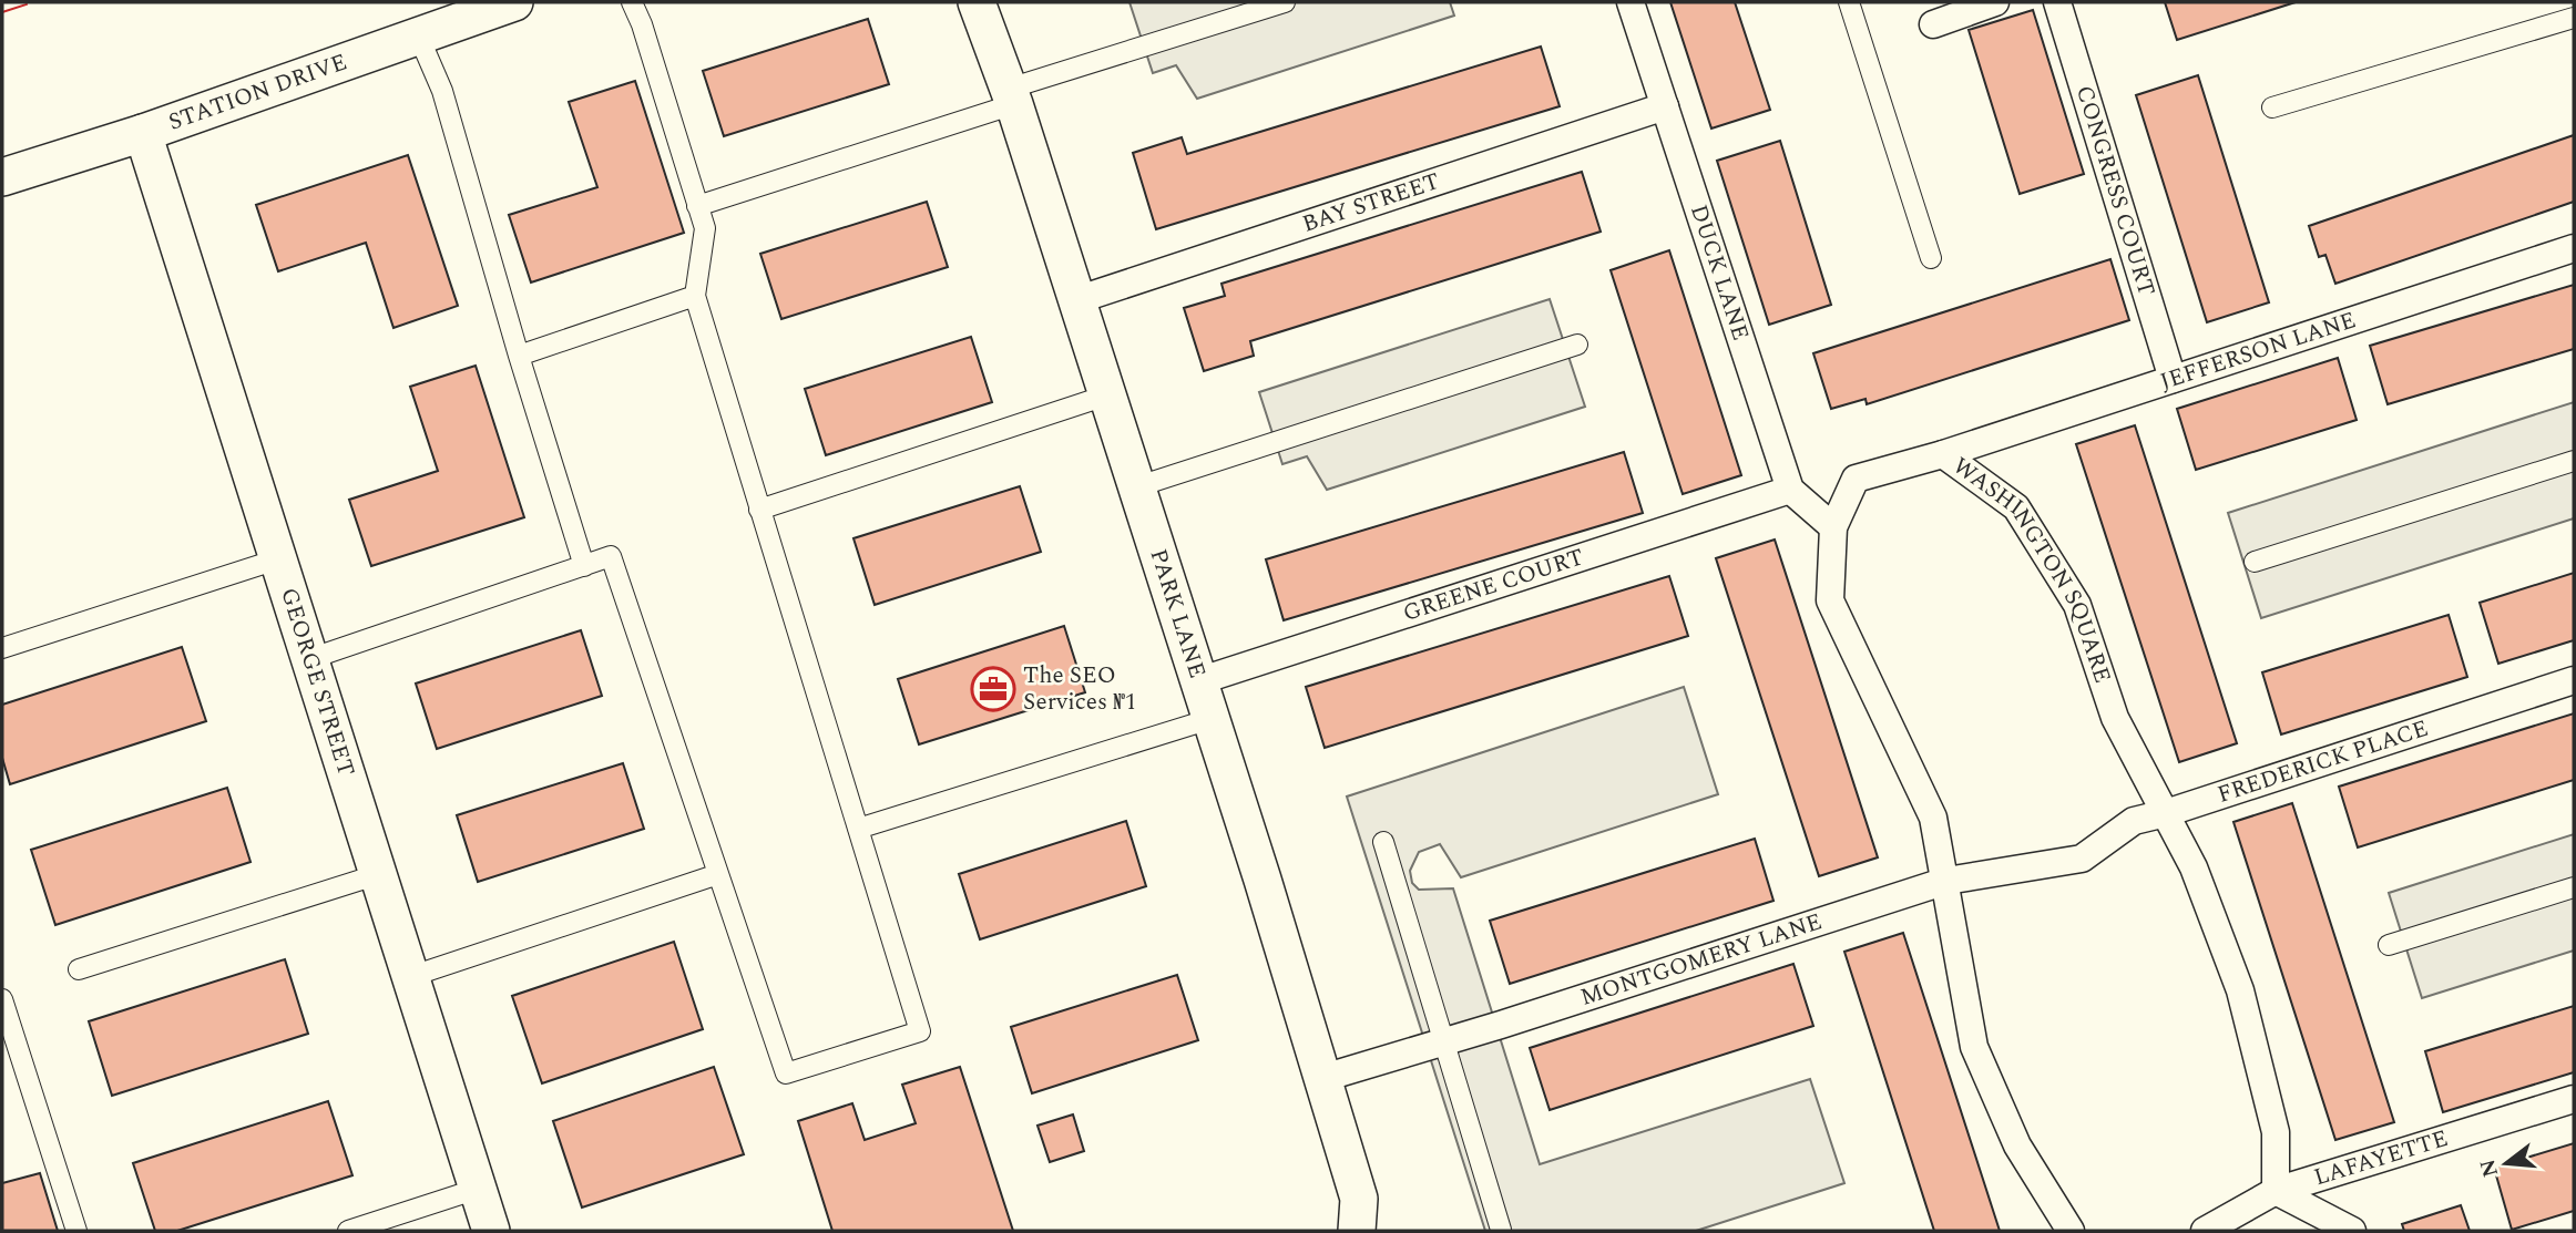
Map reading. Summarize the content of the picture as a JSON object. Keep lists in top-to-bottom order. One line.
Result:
{"streets":{"street":["STATION DRIVE","CONGRESS COURT","BAY STREET","DUCK LANE","JEFFERSON LANE","WASHINGTON SQUARE","GREENE COURT","PARK LANE","GEORGE STREET","FREDERICK PLACE","MONTGOMERY LANE","LAFAYETTE"]},"crossings":[["STATION DRIVE","GEORGE STREET"],["CONGRESS COURT","JEFFERSON LANE"],["BAY STREET","DUCK LANE"],["BAY STREET","PARK LANE"],["DUCK LANE","GREENE COURT"],["JEFFERSON LANE","WASHINGTON SQUARE"],["WASHINGTON SQUARE","FREDERICK PLACE"],["WASHINGTON SQUARE","MONTGOMERY LANE"],["WASHINGTON SQUARE","LAFAYETTE"],["GREENE COURT","PARK LANE"],["PARK LANE","MONTGOMERY LANE"],["FREDERICK PLACE","MONTGOMERY LANE"]],"places":{"office":["The SEO Services №1"]},"north":"left"}
